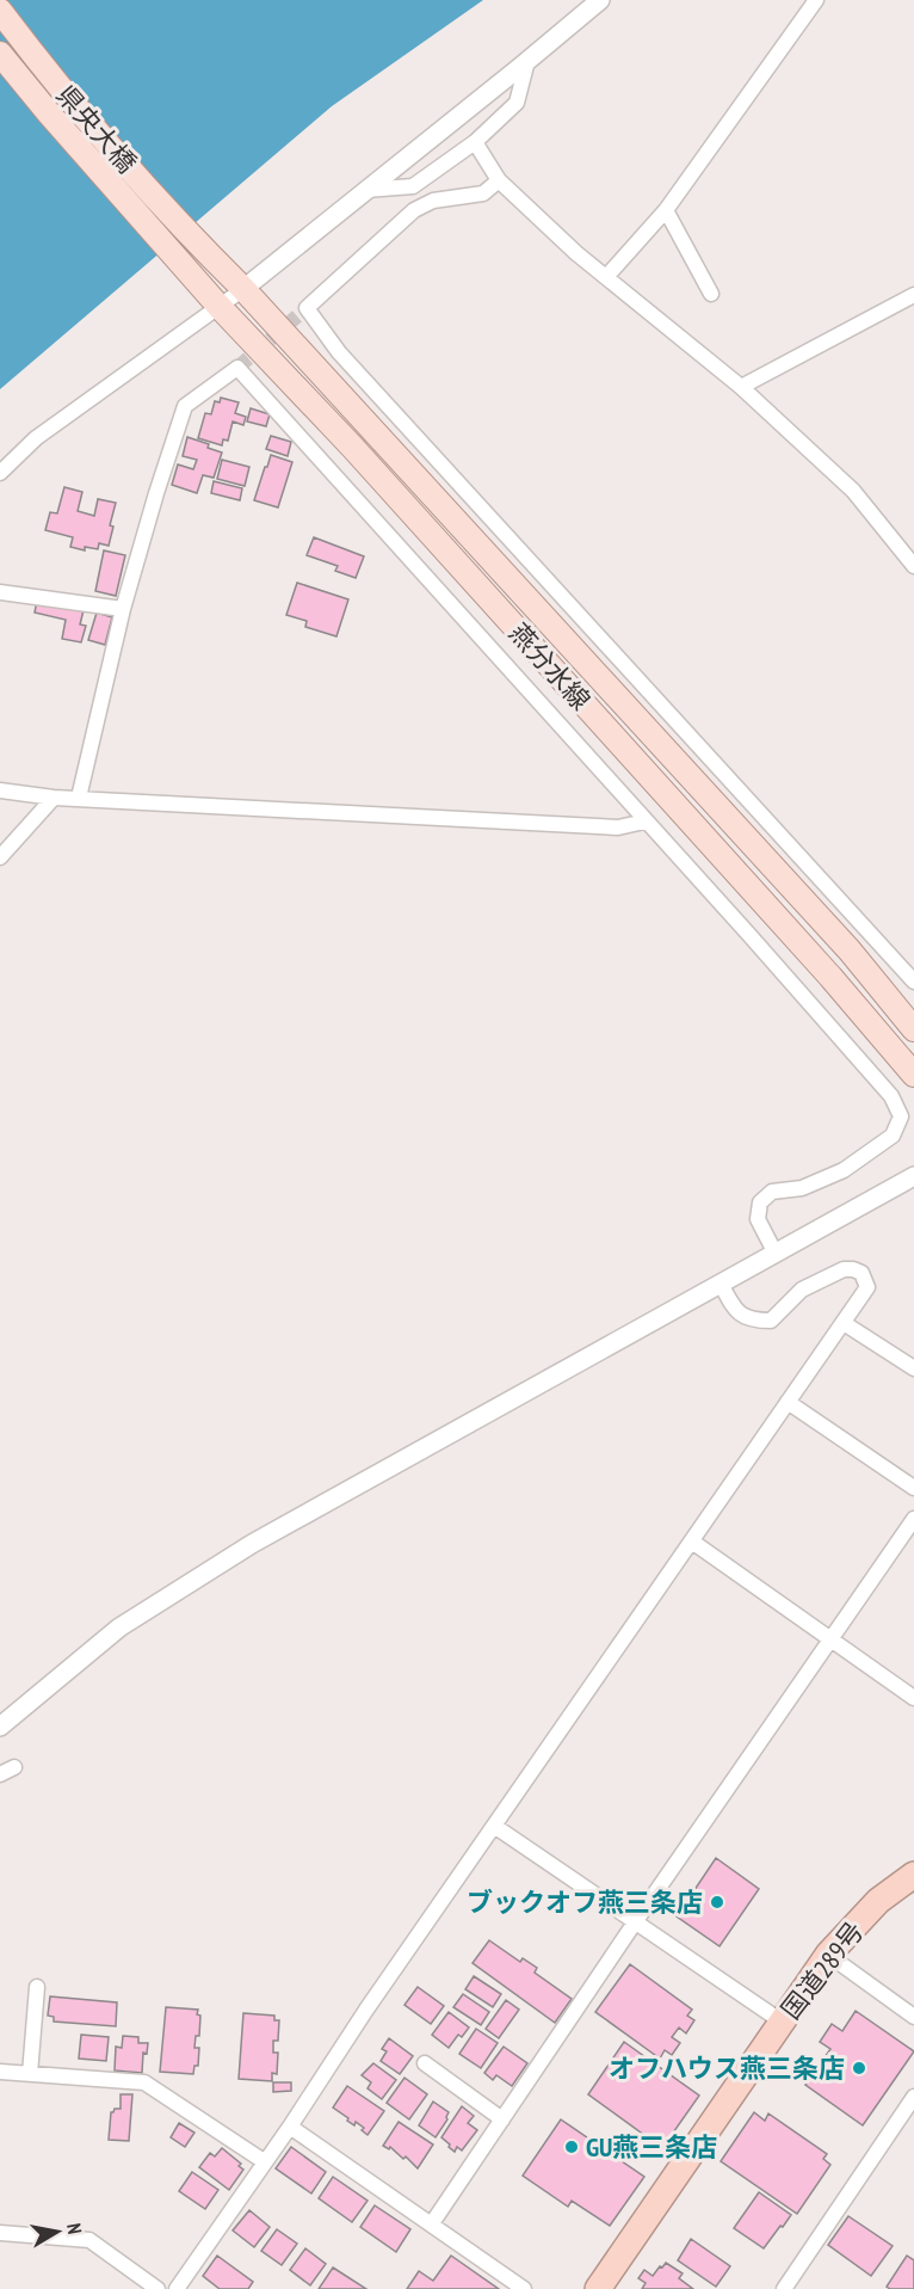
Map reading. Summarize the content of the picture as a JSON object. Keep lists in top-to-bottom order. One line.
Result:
{"streets":{"highway":["国道289号"],"main road":["県央大橋","燕分水線"]},"crossings":[["県央大橋","燕分水線"]],"places":["ブックオフ燕三条店","オフハウス燕三条店","GU燕三条店"],"north":"right"}
